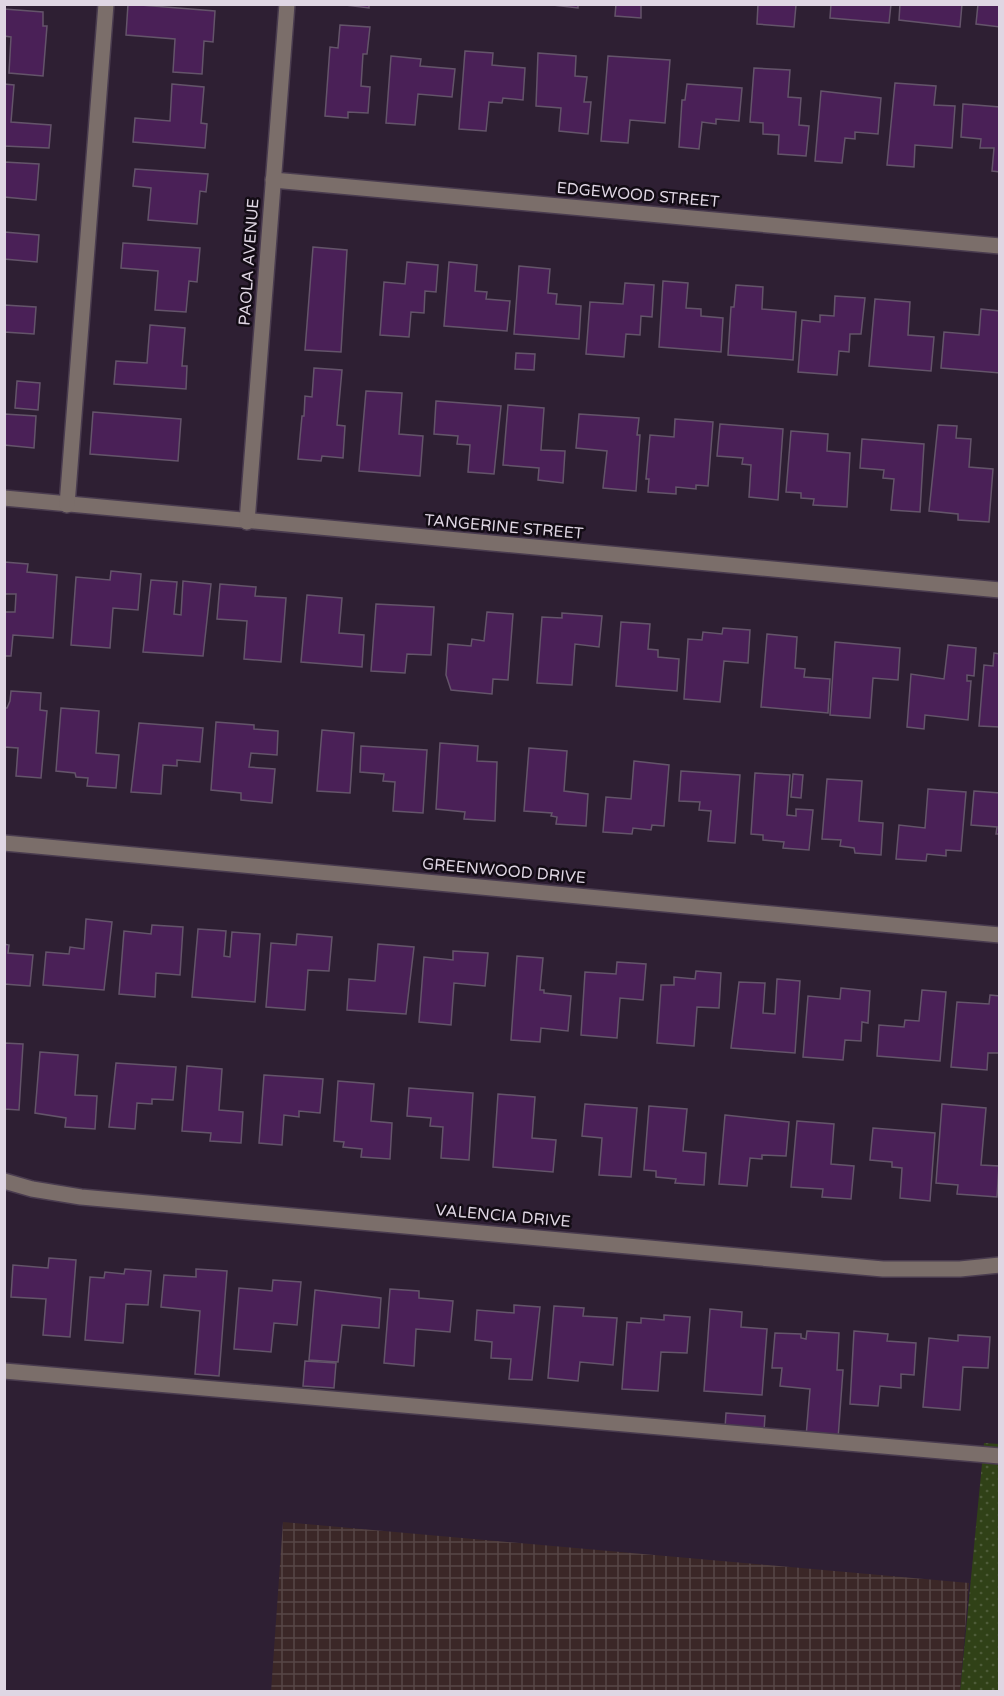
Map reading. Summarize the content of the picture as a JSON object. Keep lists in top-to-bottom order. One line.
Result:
{"streets":{"street":["EDGEWOOD STREET","PAOLA AVENUE","TANGERINE STREET","GREENWOOD DRIVE","VALENCIA DRIVE"]},"crossings":[["EDGEWOOD STREET","PAOLA AVENUE"],["PAOLA AVENUE","TANGERINE STREET"]]}
